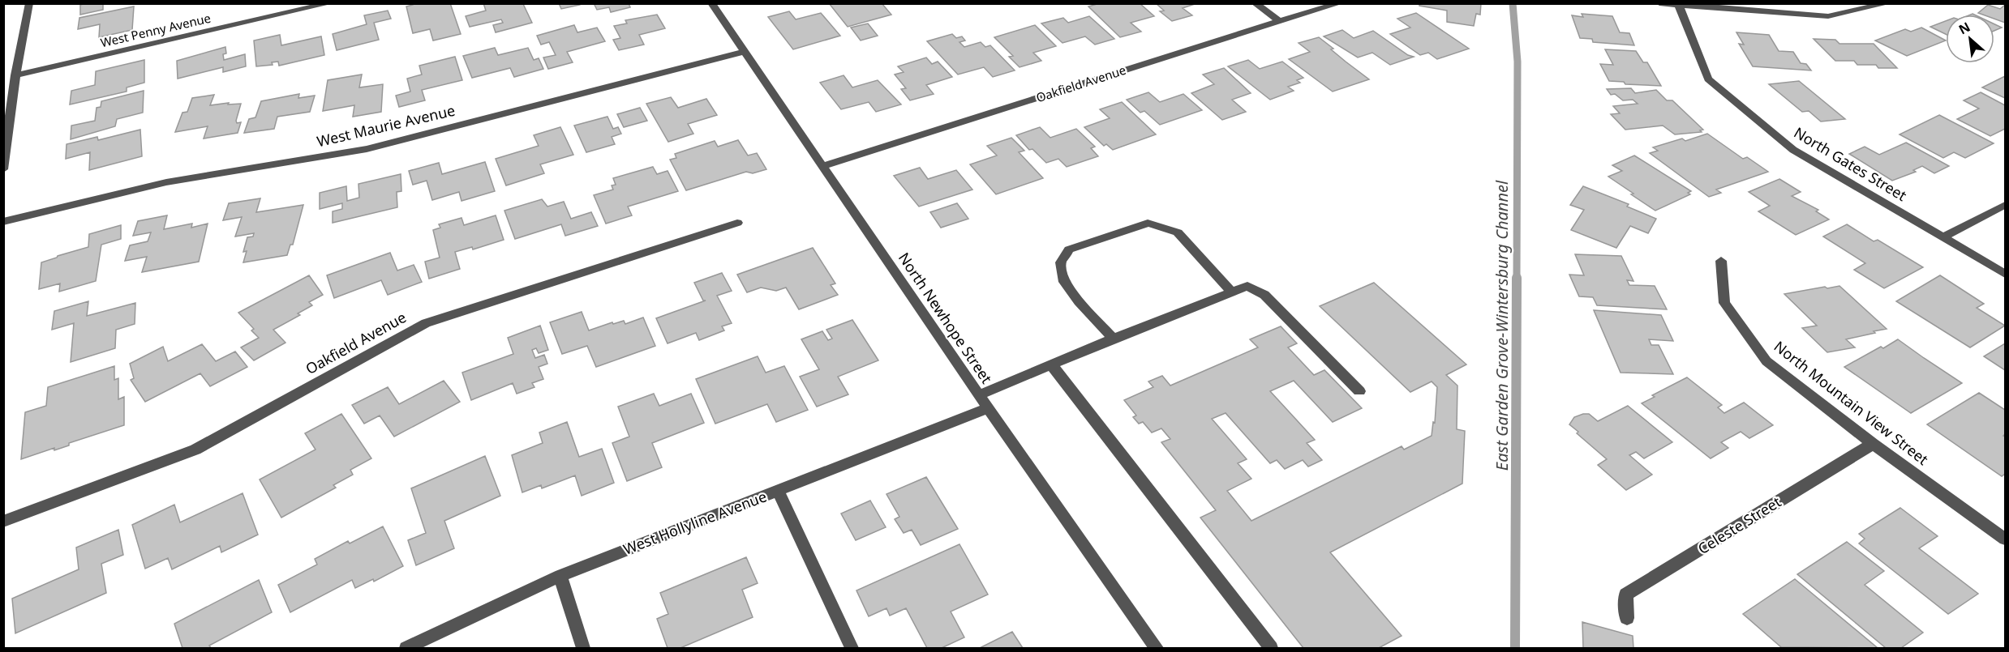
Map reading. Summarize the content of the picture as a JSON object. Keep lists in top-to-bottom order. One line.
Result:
{"streets":{"street":["West Penny Avenue","Oakfield Avenue","West Maurie Avenue","North Gates Street","North Newhope Street","North Mountain View Street","West Hollyline Avenue","Celeste Street"]},"crossings":[["Oakfield Avenue","North Newhope Street"],["West Maurie Avenue","North Newhope Street"],["North Newhope Street","West Hollyline Avenue"],["North Mountain View Street","Celeste Street"]],"water":["East Garden Grove-Wintersburg Channel"],"north":"top left"}
